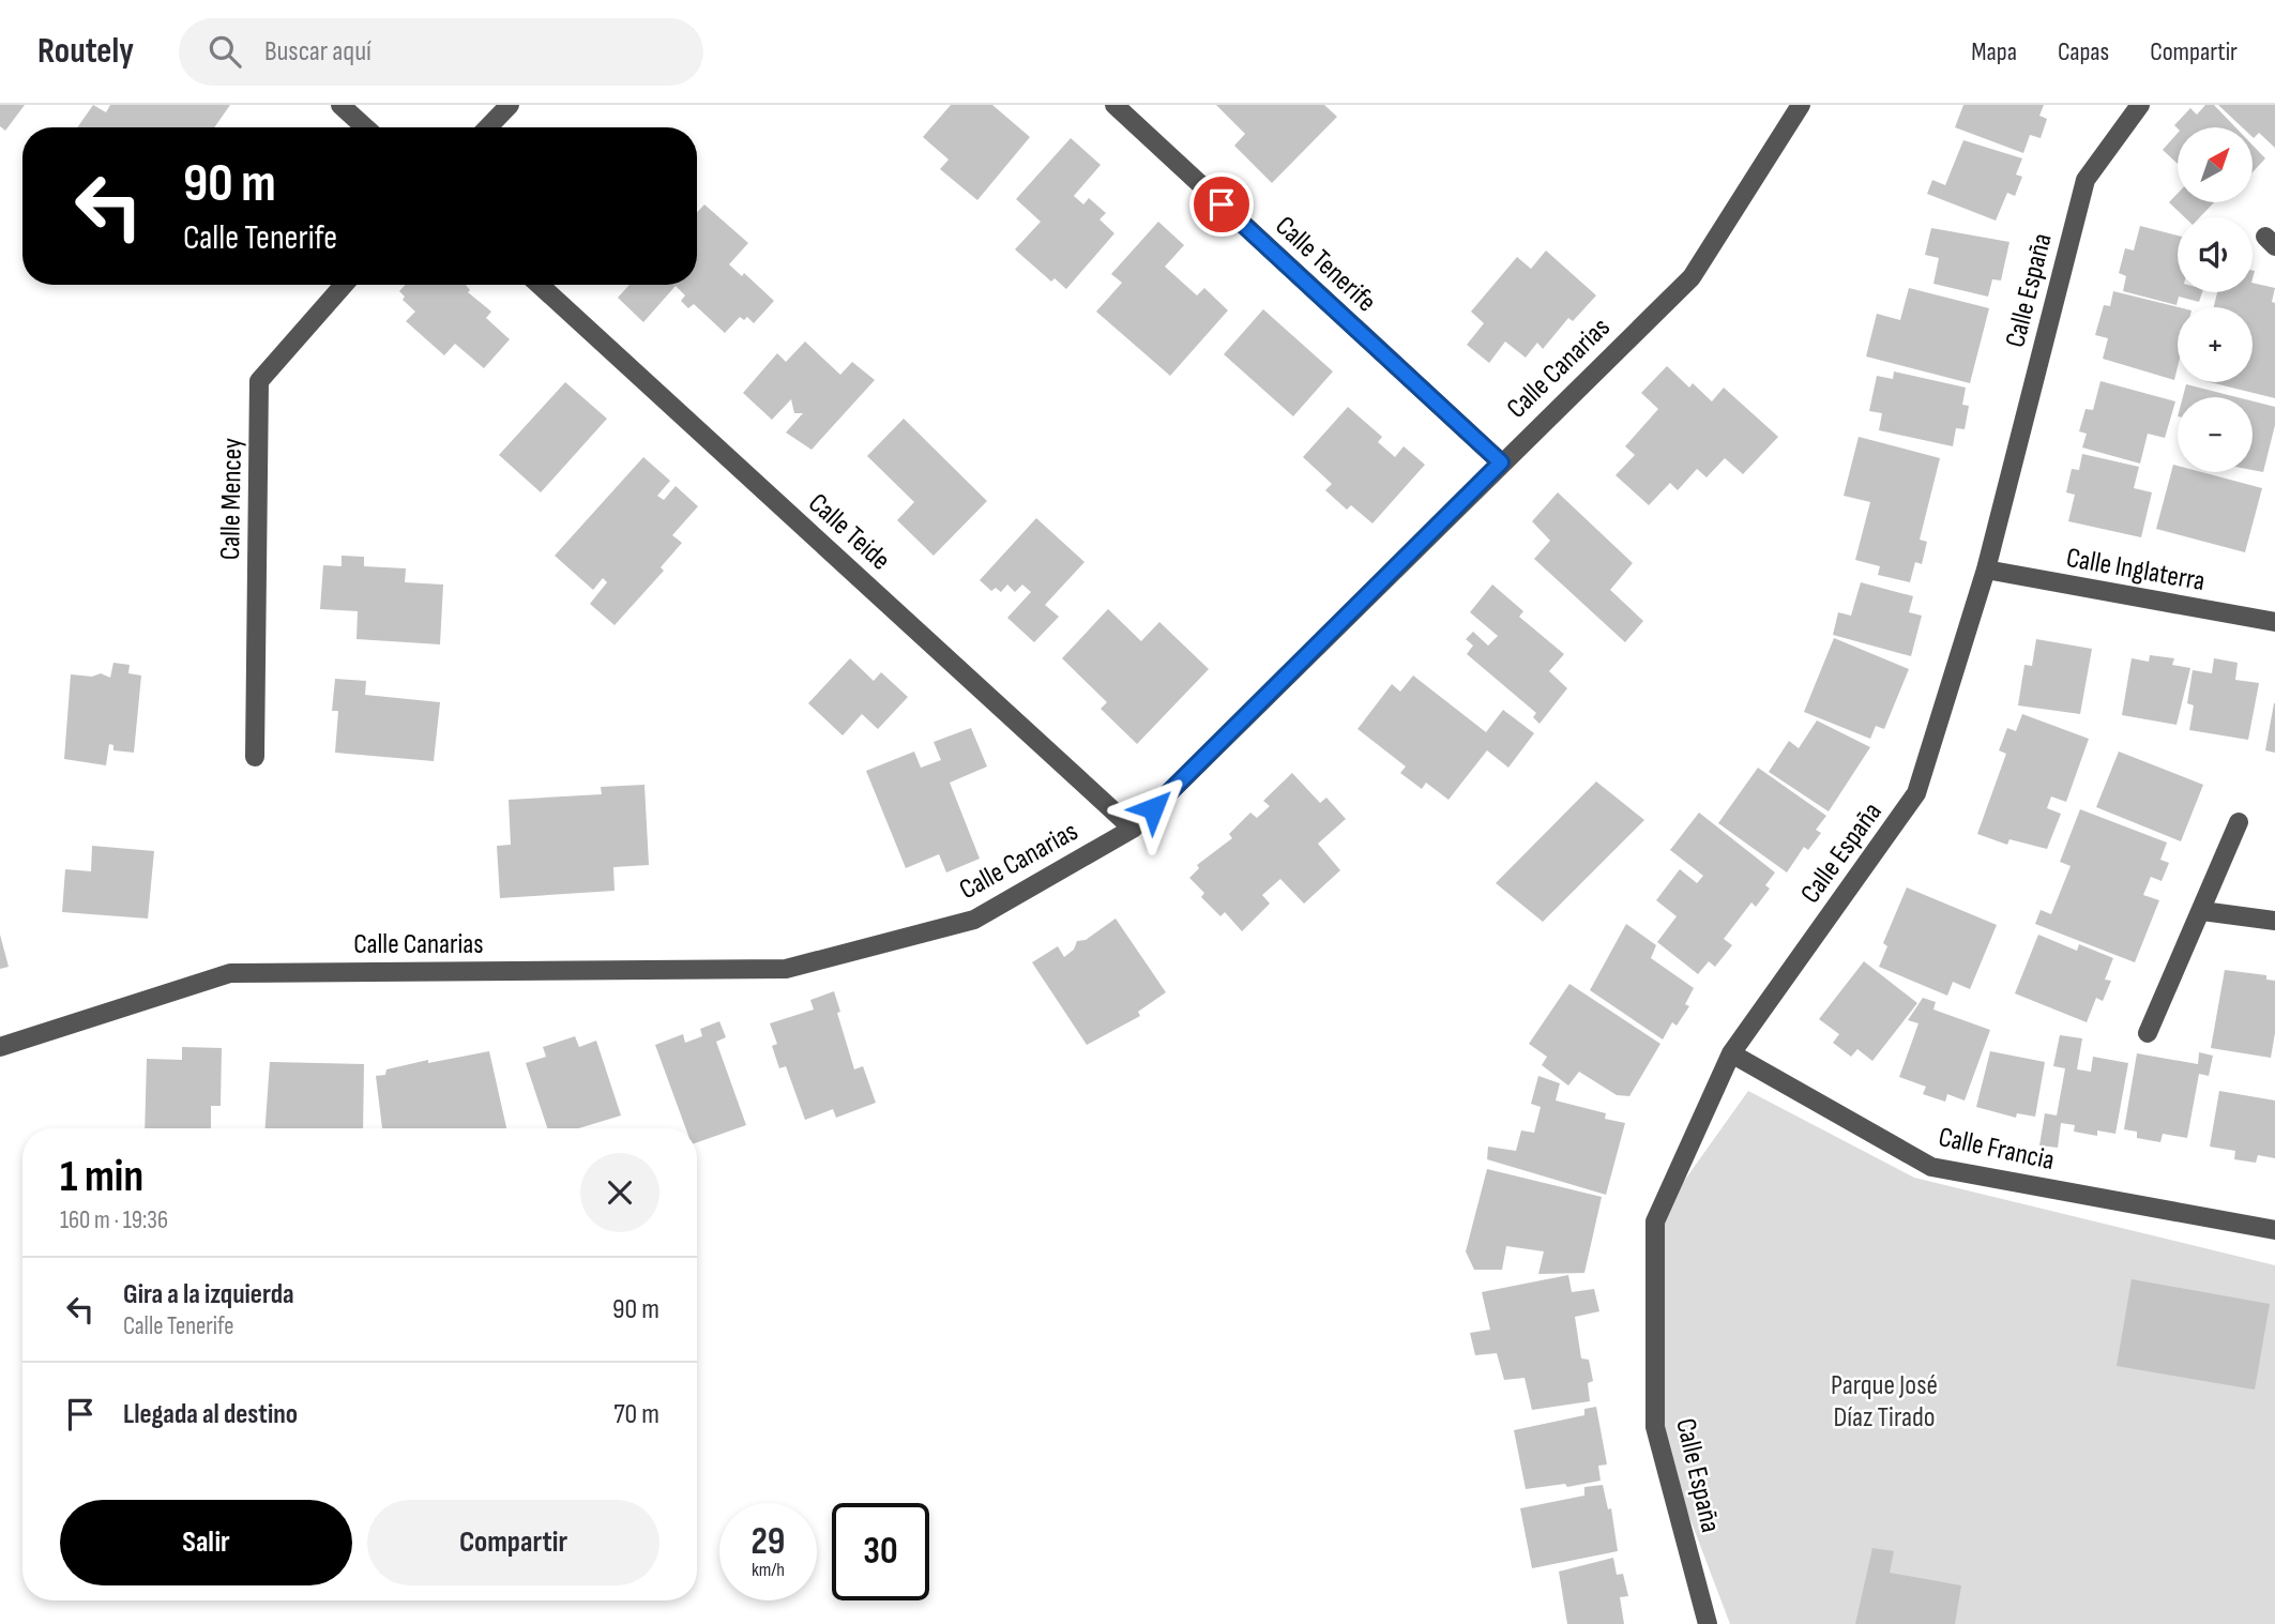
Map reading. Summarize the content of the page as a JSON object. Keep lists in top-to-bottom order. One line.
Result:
{"streets":{"street":["Calle Tenerife","Calle España","Calle Canarias","Calle Mencey","Calle Teide","Calle Inglaterra","Calle Francia"]},"crossings":[["Calle Tenerife","Calle Canarias"],["Calle España","Calle Inglaterra"],["Calle España","Calle Francia"],["Calle Canarias","Calle Teide"]],"parks":["Parque José Díaz Tirado"],"north":"top right","page":{"header":"Routely","search":"Buscar aquí","nav":["Mapa","Capas","Compartir"],"map_buttons":["+","−"],"turn":["90 m","Calle Tenerife"],"heading":["1 min","160 m · 19:36"],"list":[{"name":"Gira a la izquierda","note":"Calle Tenerife","value":"90 m"},{"name":"Llegada al destino","value":"70 m"}],"buttons":["Salir","Compartir"],"speed":"29 km/h","limit":"30"}}
